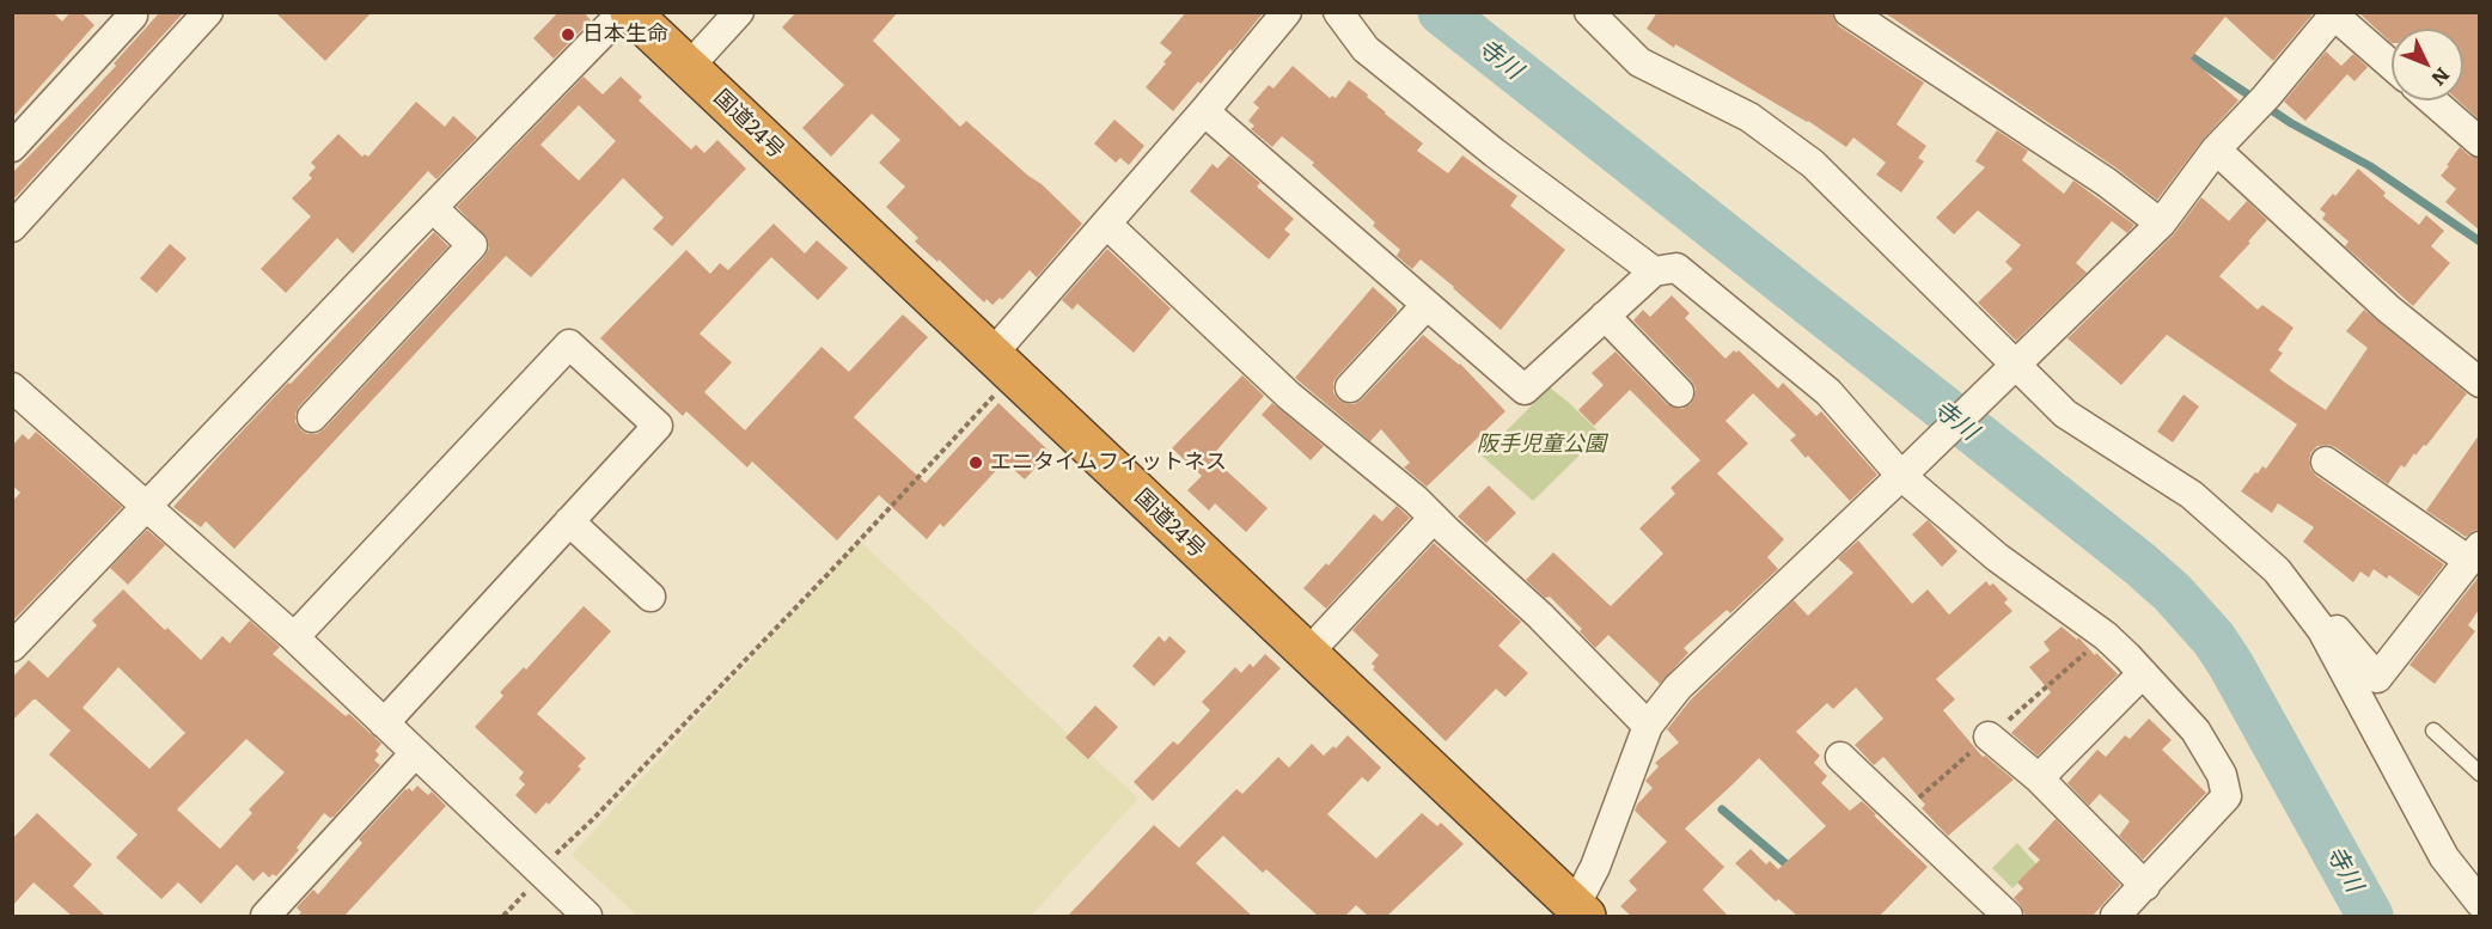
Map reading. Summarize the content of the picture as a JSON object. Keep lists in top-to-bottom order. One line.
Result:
{"streets":{"highway":["国道24号"]},"water":["寺川"],"parks":["阪手児童公園"],"places":["日本生命","エニタイムフィットネス"],"north":"bottom right"}
